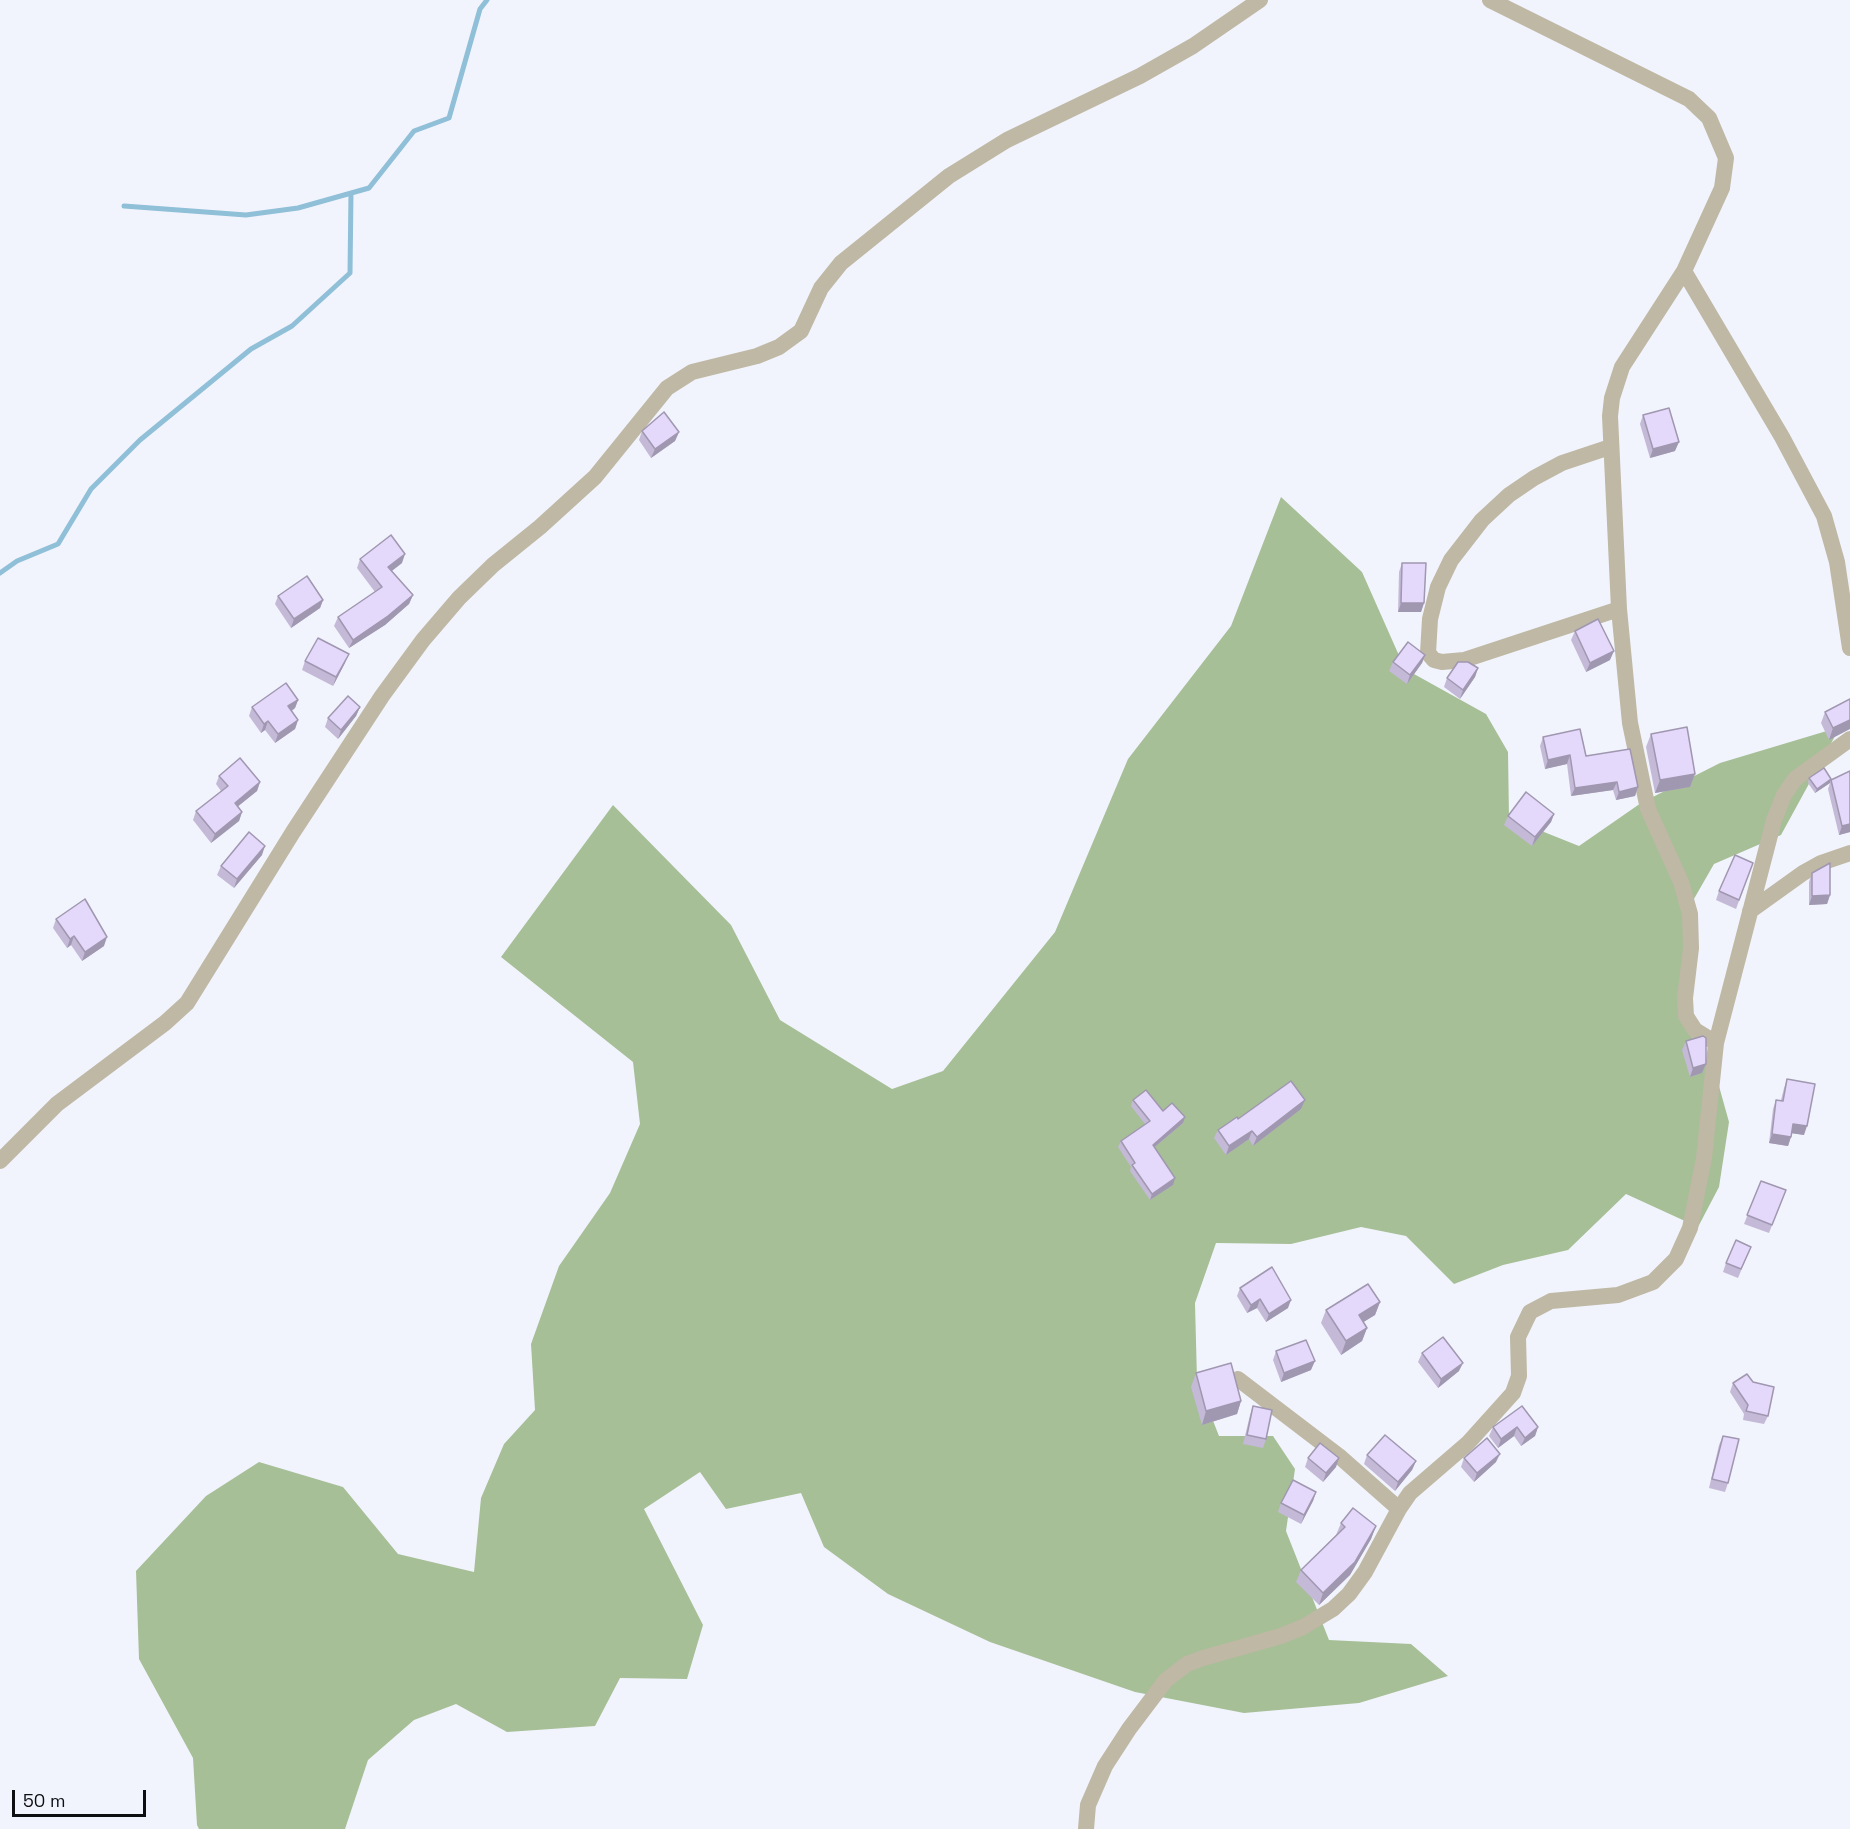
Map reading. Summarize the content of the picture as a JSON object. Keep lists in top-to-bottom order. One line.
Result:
{"scale_bar":"50 m"}
